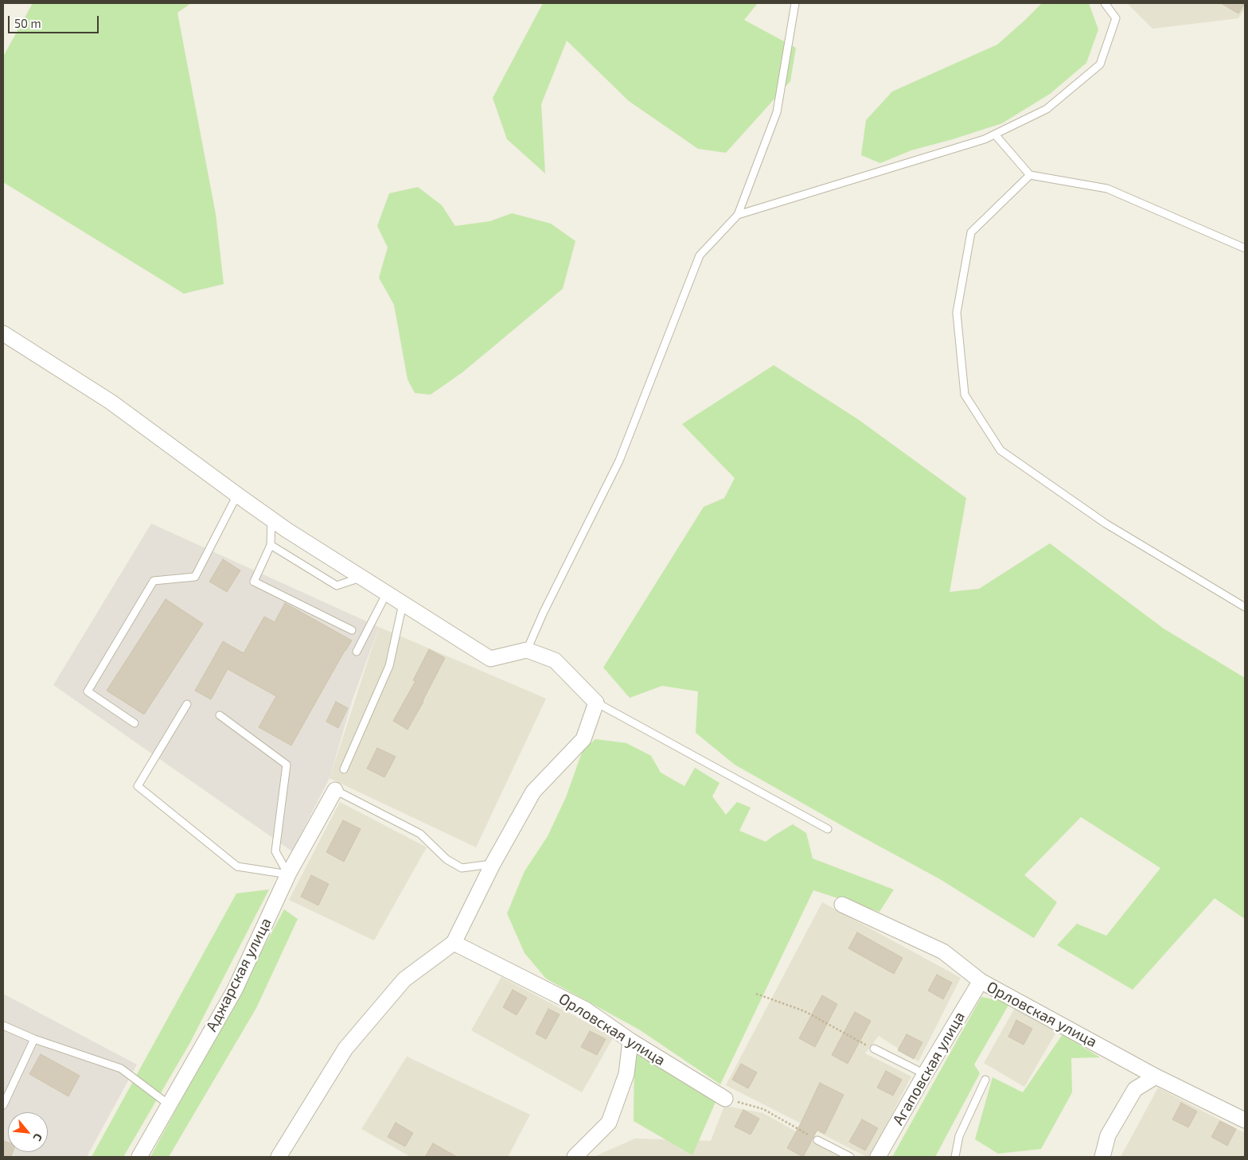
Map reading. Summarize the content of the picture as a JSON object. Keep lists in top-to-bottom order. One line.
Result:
{"streets":{"street":["Аджарская улица","Орловская улица","Агаповская улица"]},"crossings":[["Орловская улица","Агаповская улица"]],"scale_bar":"50 m","north":"bottom right"}
